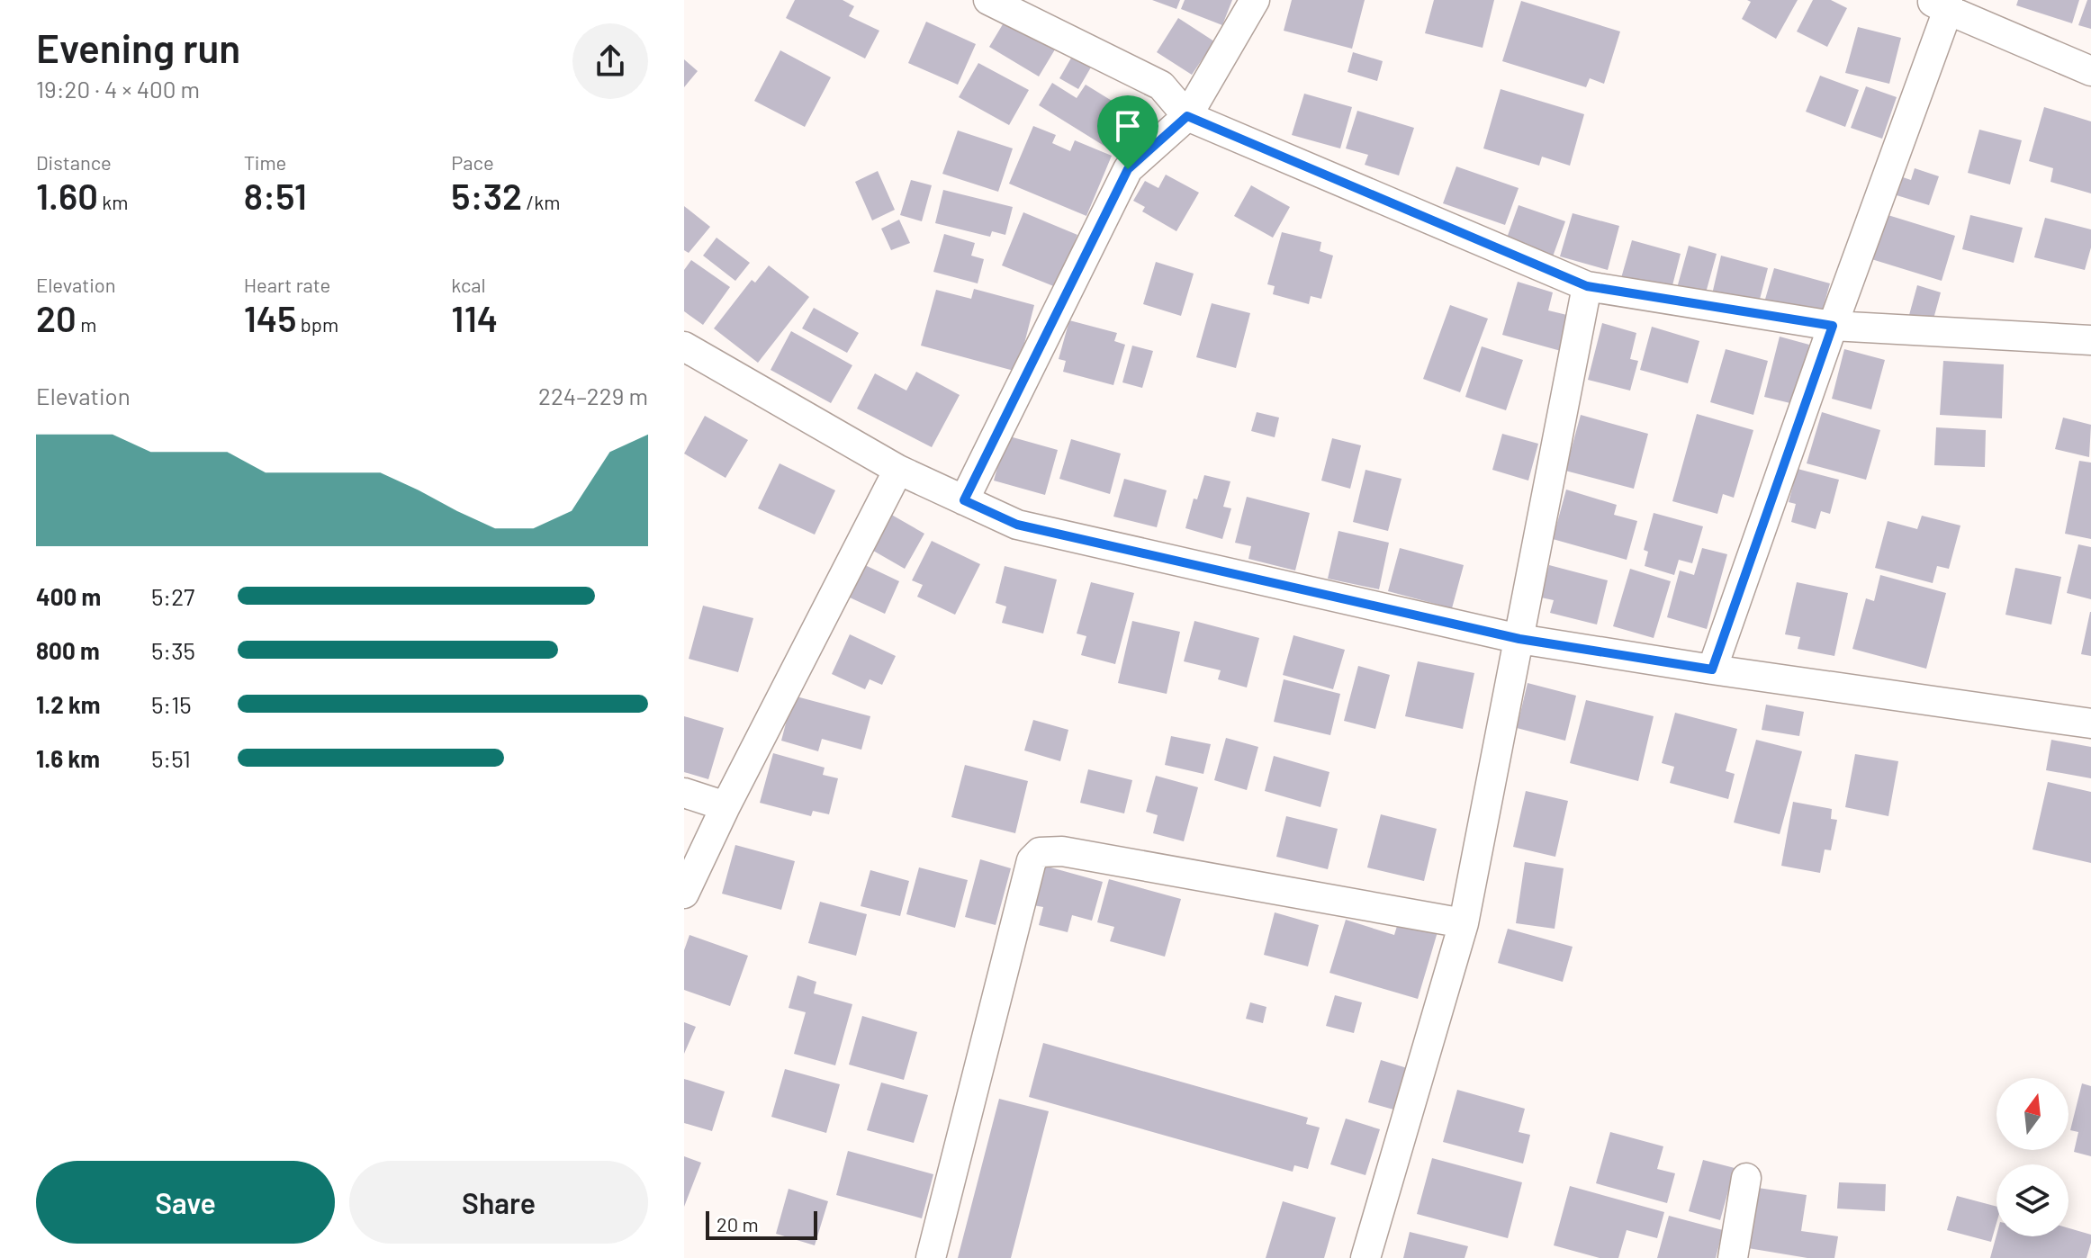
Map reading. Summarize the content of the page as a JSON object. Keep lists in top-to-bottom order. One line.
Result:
{"scale_bar":"20 m","north":"top","page":{"heading":["Evening run","19:20 · 4 × 400 m"],"stats":[["Distance","1.60 km"],["Time","8:51"],["Pace","5:32 /km"],["Elevation","20 m"],["Heart rate","145 bpm"],["kcal","114"]],"chart":["Elevation","224–229 m"],"list":[{"name":"400 m","note":"5:27"},{"name":"800 m","note":"5:35"},{"name":"1.2 km","note":"5:15"},{"name":"1.6 km","note":"5:51"}],"buttons":["Save","Share"],"scale":"20 m"}}
